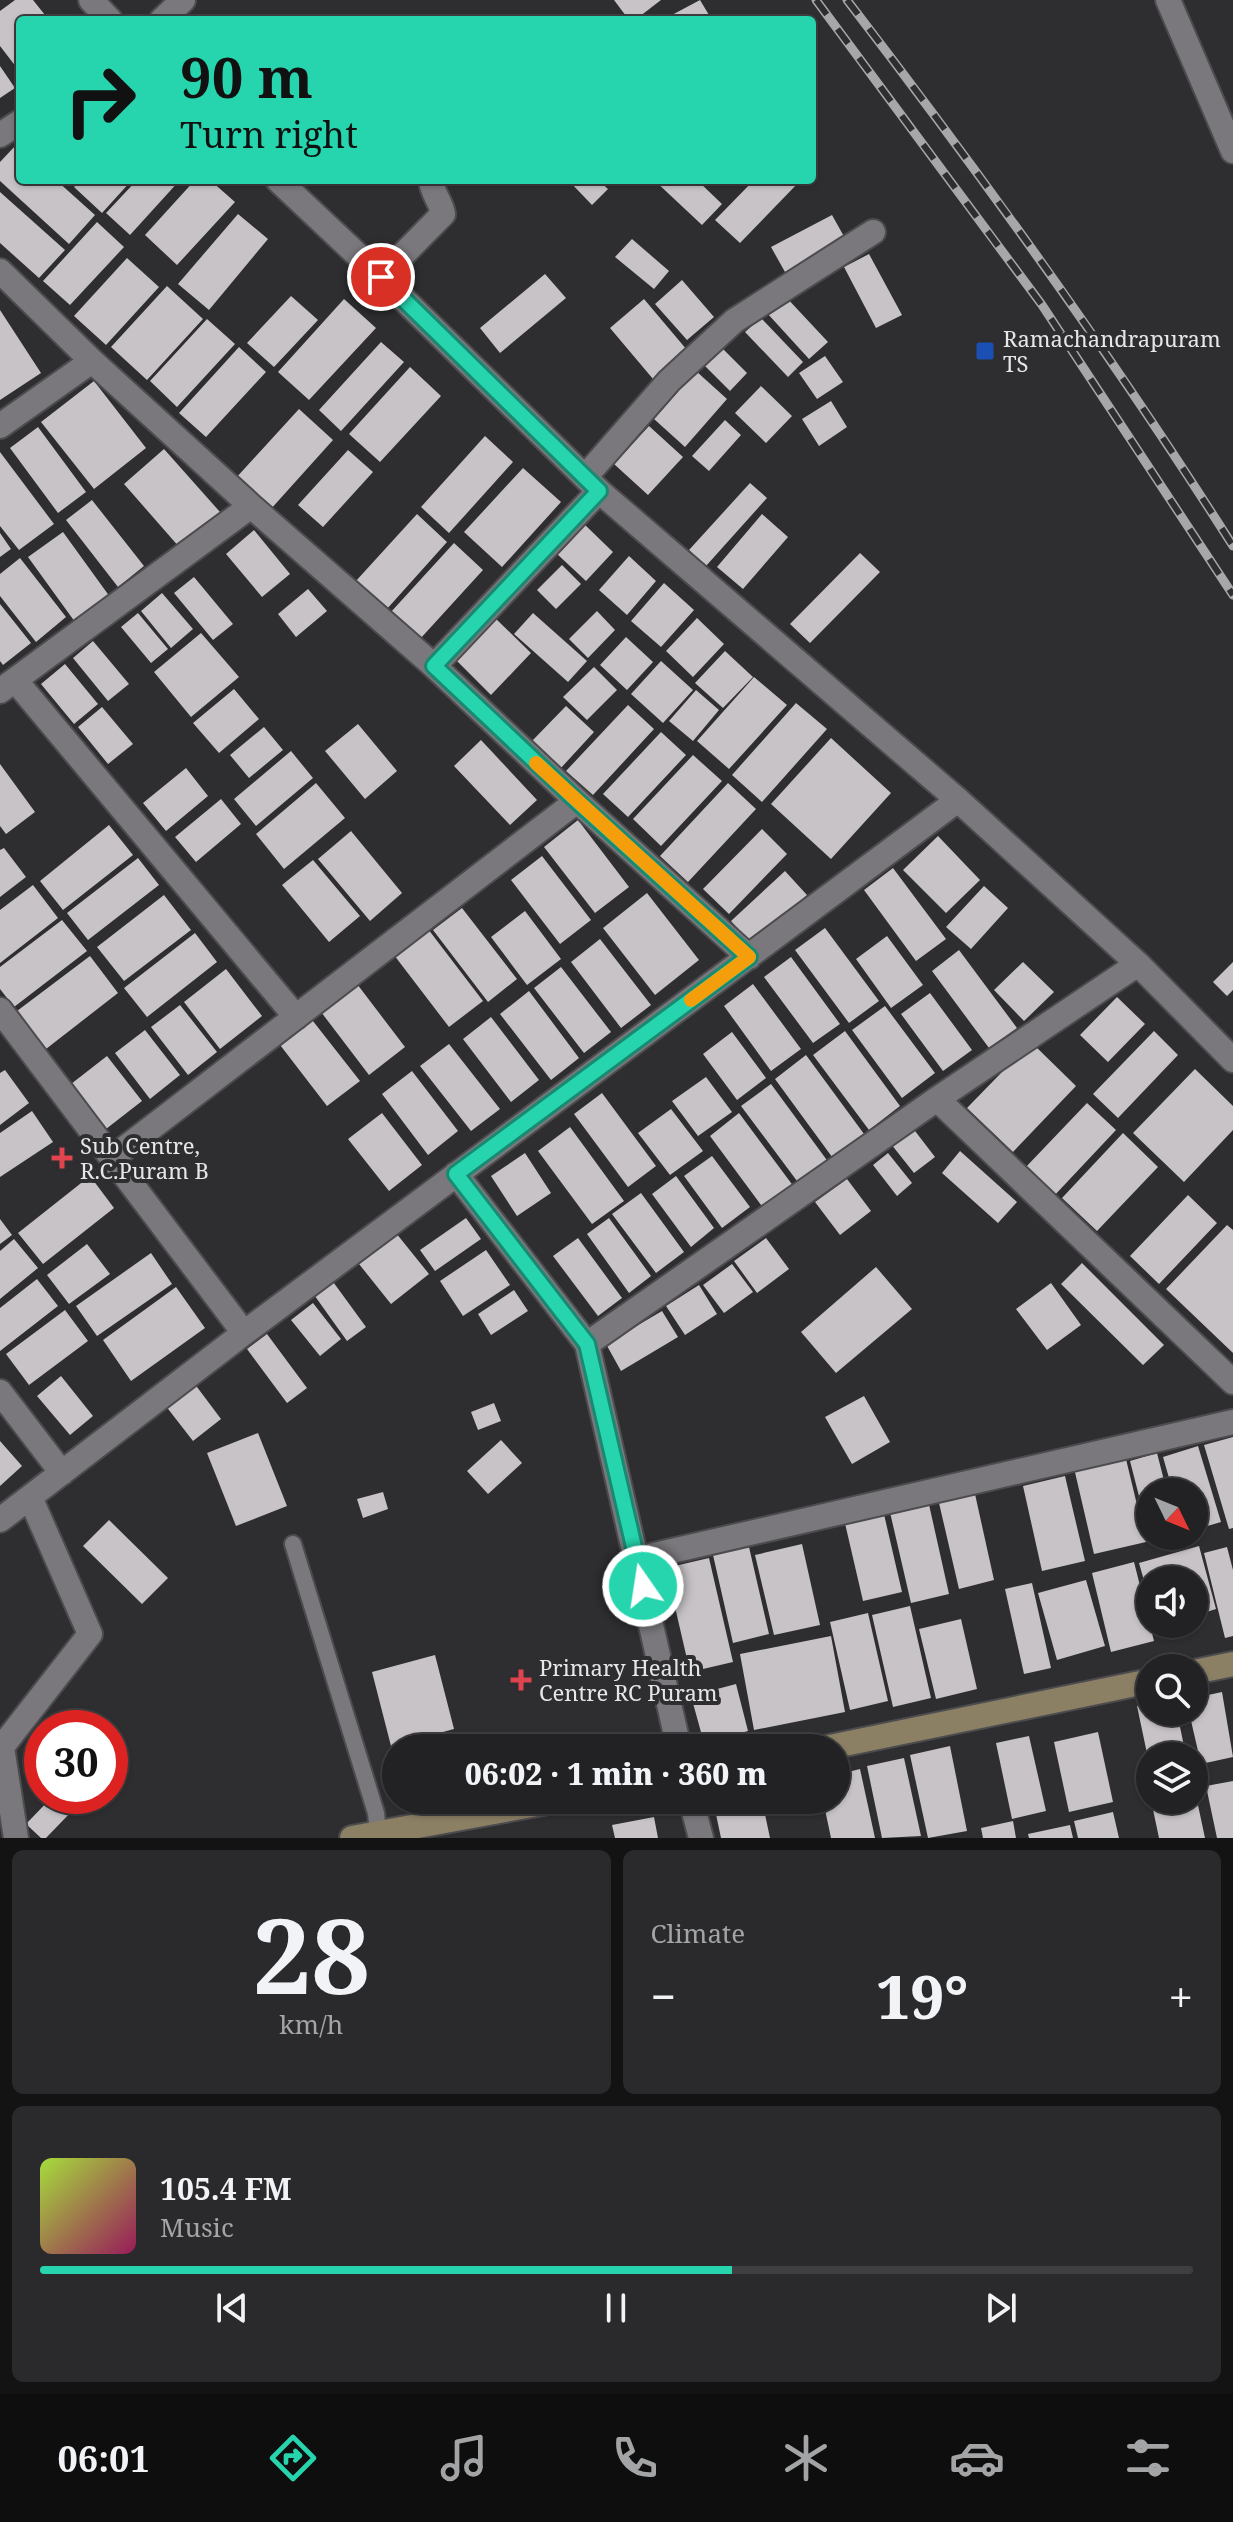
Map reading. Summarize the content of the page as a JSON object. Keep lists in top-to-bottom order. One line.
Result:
{"places":{"transit":["Ramachandrapuram TS"],"health":["Sub Centre, R.C.Puram B","Primary Health Centre RC Puram"]},"north":"bottom right","page":{"turn":["90 m","Turn right"],"limit":"30","trip":"06:02 · 1 min · 360 m","tile":[["28","km/h"],"Climate"],"heat":["−","19°","+"],"song":["105.4 FM","Music"],"tabs":"06:01"}}
